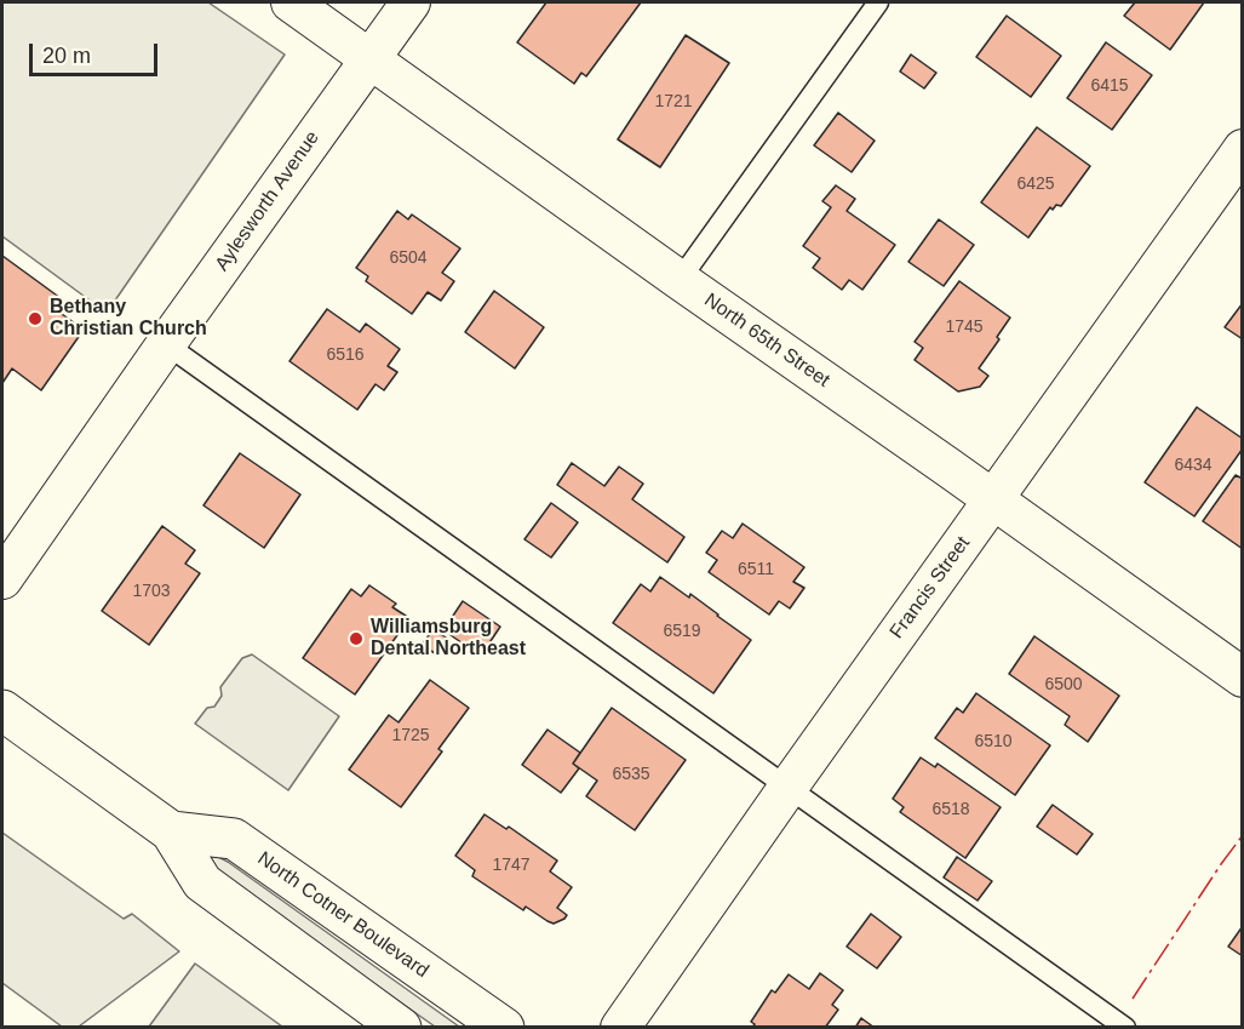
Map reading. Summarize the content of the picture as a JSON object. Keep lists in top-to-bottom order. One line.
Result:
{"streets":{"main road":["North Cotner Boulevard"],"street":["Aylesworth Avenue","North 65th Street","Francis Street"]},"crossings":[["Aylesworth Avenue","North 65th Street"],["North 65th Street","Francis Street"]],"places":["Bethany Christian Church","Williamsburg Dental Northeast"],"house_numbers":["6415","1721","6425","6504","1745","6516","6434","6511","1703","6519","6500","1725","6510","6535","6518","1747"],"scale_bar":"20 m"}
